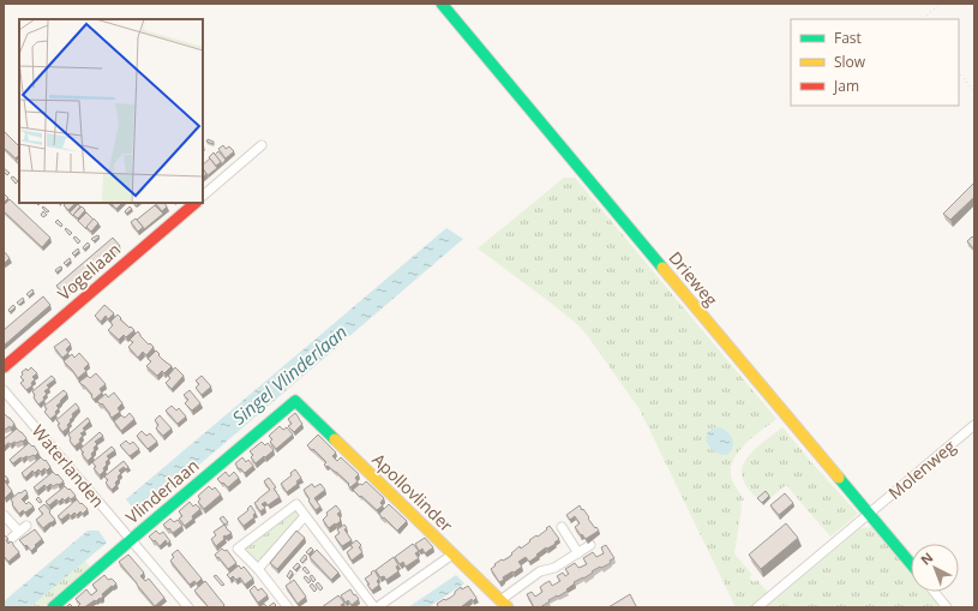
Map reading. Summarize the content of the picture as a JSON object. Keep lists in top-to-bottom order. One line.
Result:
{"streets":{"street":["Vogellaan","Drieweg","Waterlanden","Molenweg","Vlinderlaan","Apollovlinder"]},"crossings":[["Drieweg","Molenweg"],["Waterlanden","Vlinderlaan"],["Vlinderlaan","Apollovlinder"]],"water":["Singel Vlinderlaan"],"legend":["Fast","Slow","Jam"],"north":"top left"}
